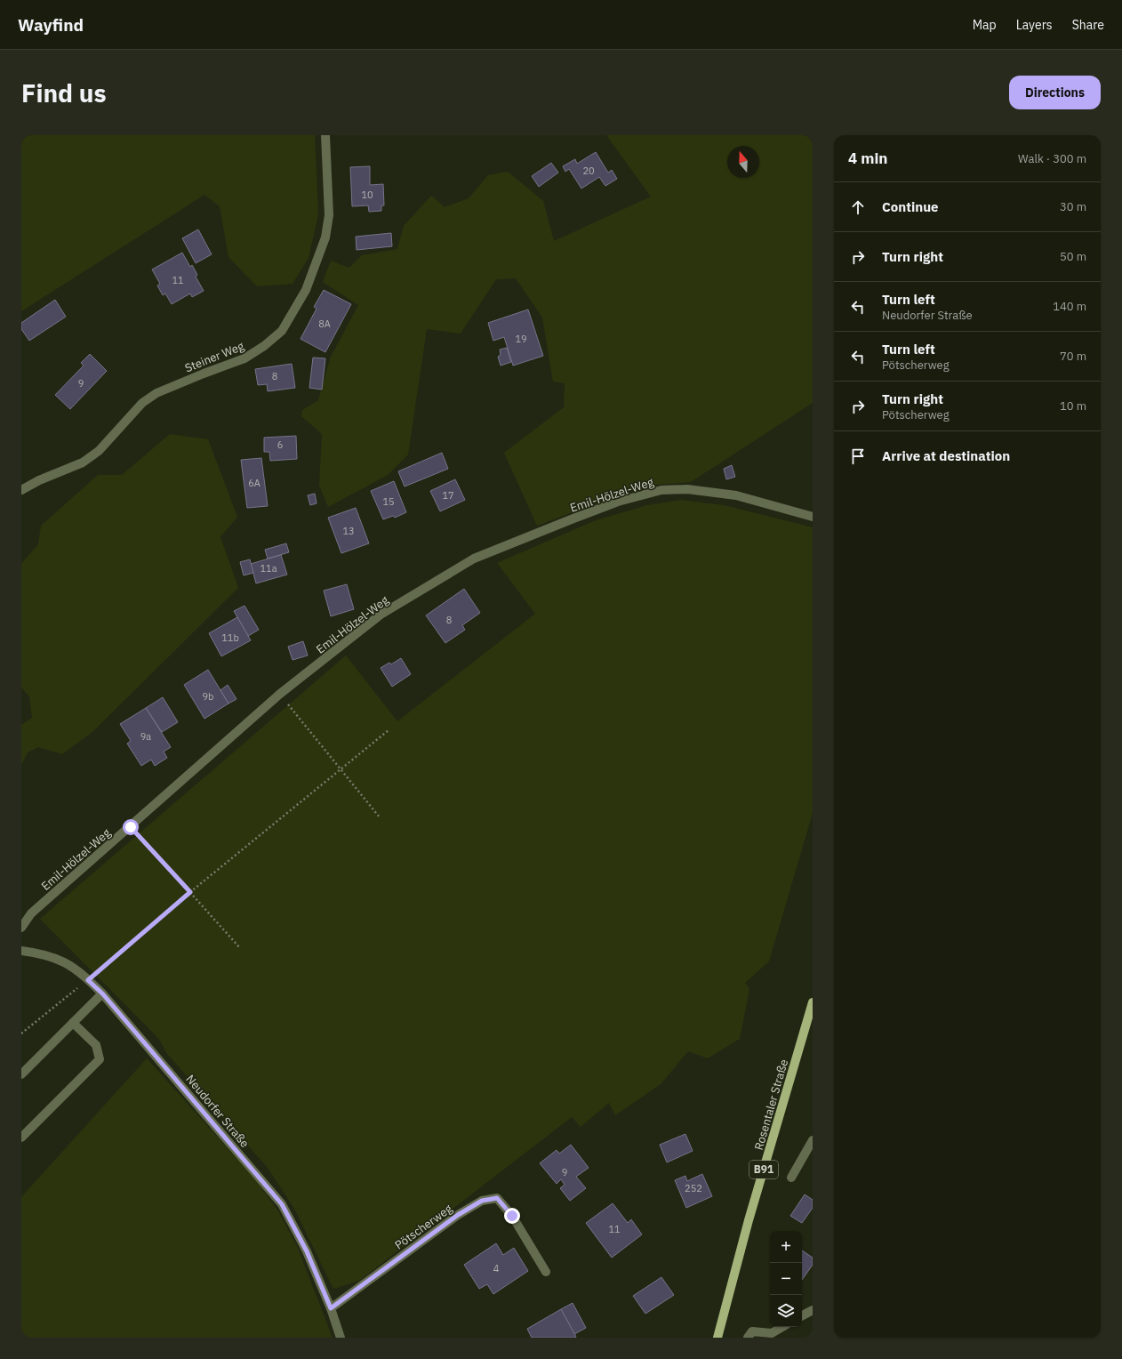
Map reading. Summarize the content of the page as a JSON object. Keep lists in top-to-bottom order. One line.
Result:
{"streets":{"main road":["Rosentaler Straße","B91"],"street":["Steiner Weg","Emil-Hölzel-Weg","Neudorfer Straße","Pötscherweg"]},"crossings":[["Neudorfer Straße","Pötscherweg"]],"house_numbers":["20","10","11","8A","19","8","9","6","6A","17","15","13","11a","8","11b","9b","9a","9","252","11","4"],"north":"top","page":{"header":"Wayfind","nav":["Map","Layers","Share"],"buttons":"Directions","title":"Find us","heading":["4 min","Walk · 300 m"],"list":[["Continue","30 m"],["Turn right","50 m"],["Turn left","Neudorfer Straße","140 m"],["Turn left","Pötscherweg","70 m"],["Turn right","Pötscherweg","10 m"],"Arrive at destination"],"map_buttons":["+","−"]}}
